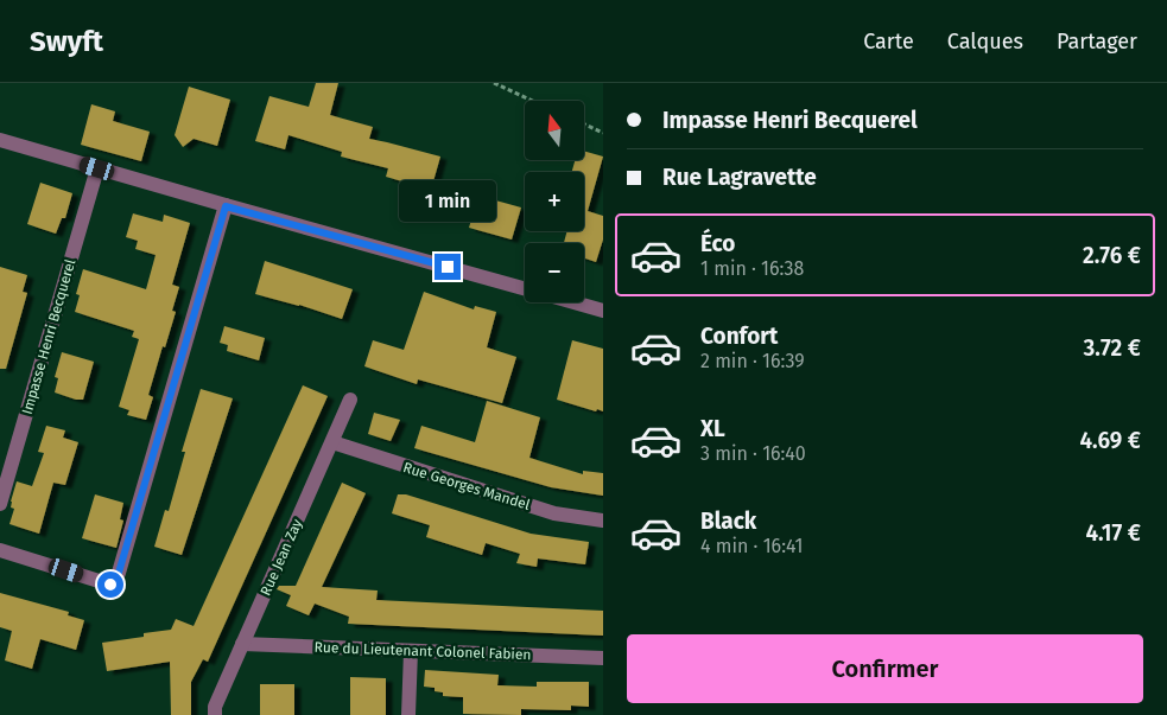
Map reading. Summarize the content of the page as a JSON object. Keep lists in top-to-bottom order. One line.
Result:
{"streets":{"street":["Impasse Henri Becquerel","Rue Georges Mandel","Rue Jean Zay","Rue du Lieutenant Colonel Fabien"]},"crossings":[["Rue Georges Mandel","Rue Jean Zay"],["Rue Jean Zay","Rue du Lieutenant Colonel Fabien"]],"north":"top","page":{"header":"Swyft","nav":["Carte","Calques","Partager"],"banner":["Impasse Henri Becquerel","Rue Lagravette"],"map_buttons":["+","−"],"bubble":"1 min","list":[{"name":"Éco","note":"1 min · 16:38","value":"2.76 €"},{"name":"Confort","note":"2 min · 16:39","value":"3.72 €"},{"name":"XL","note":"3 min · 16:40","value":"4.69 €"},{"name":"Black","note":"4 min · 16:41","value":"4.17 €"}],"buttons":"Confirmer"}}
